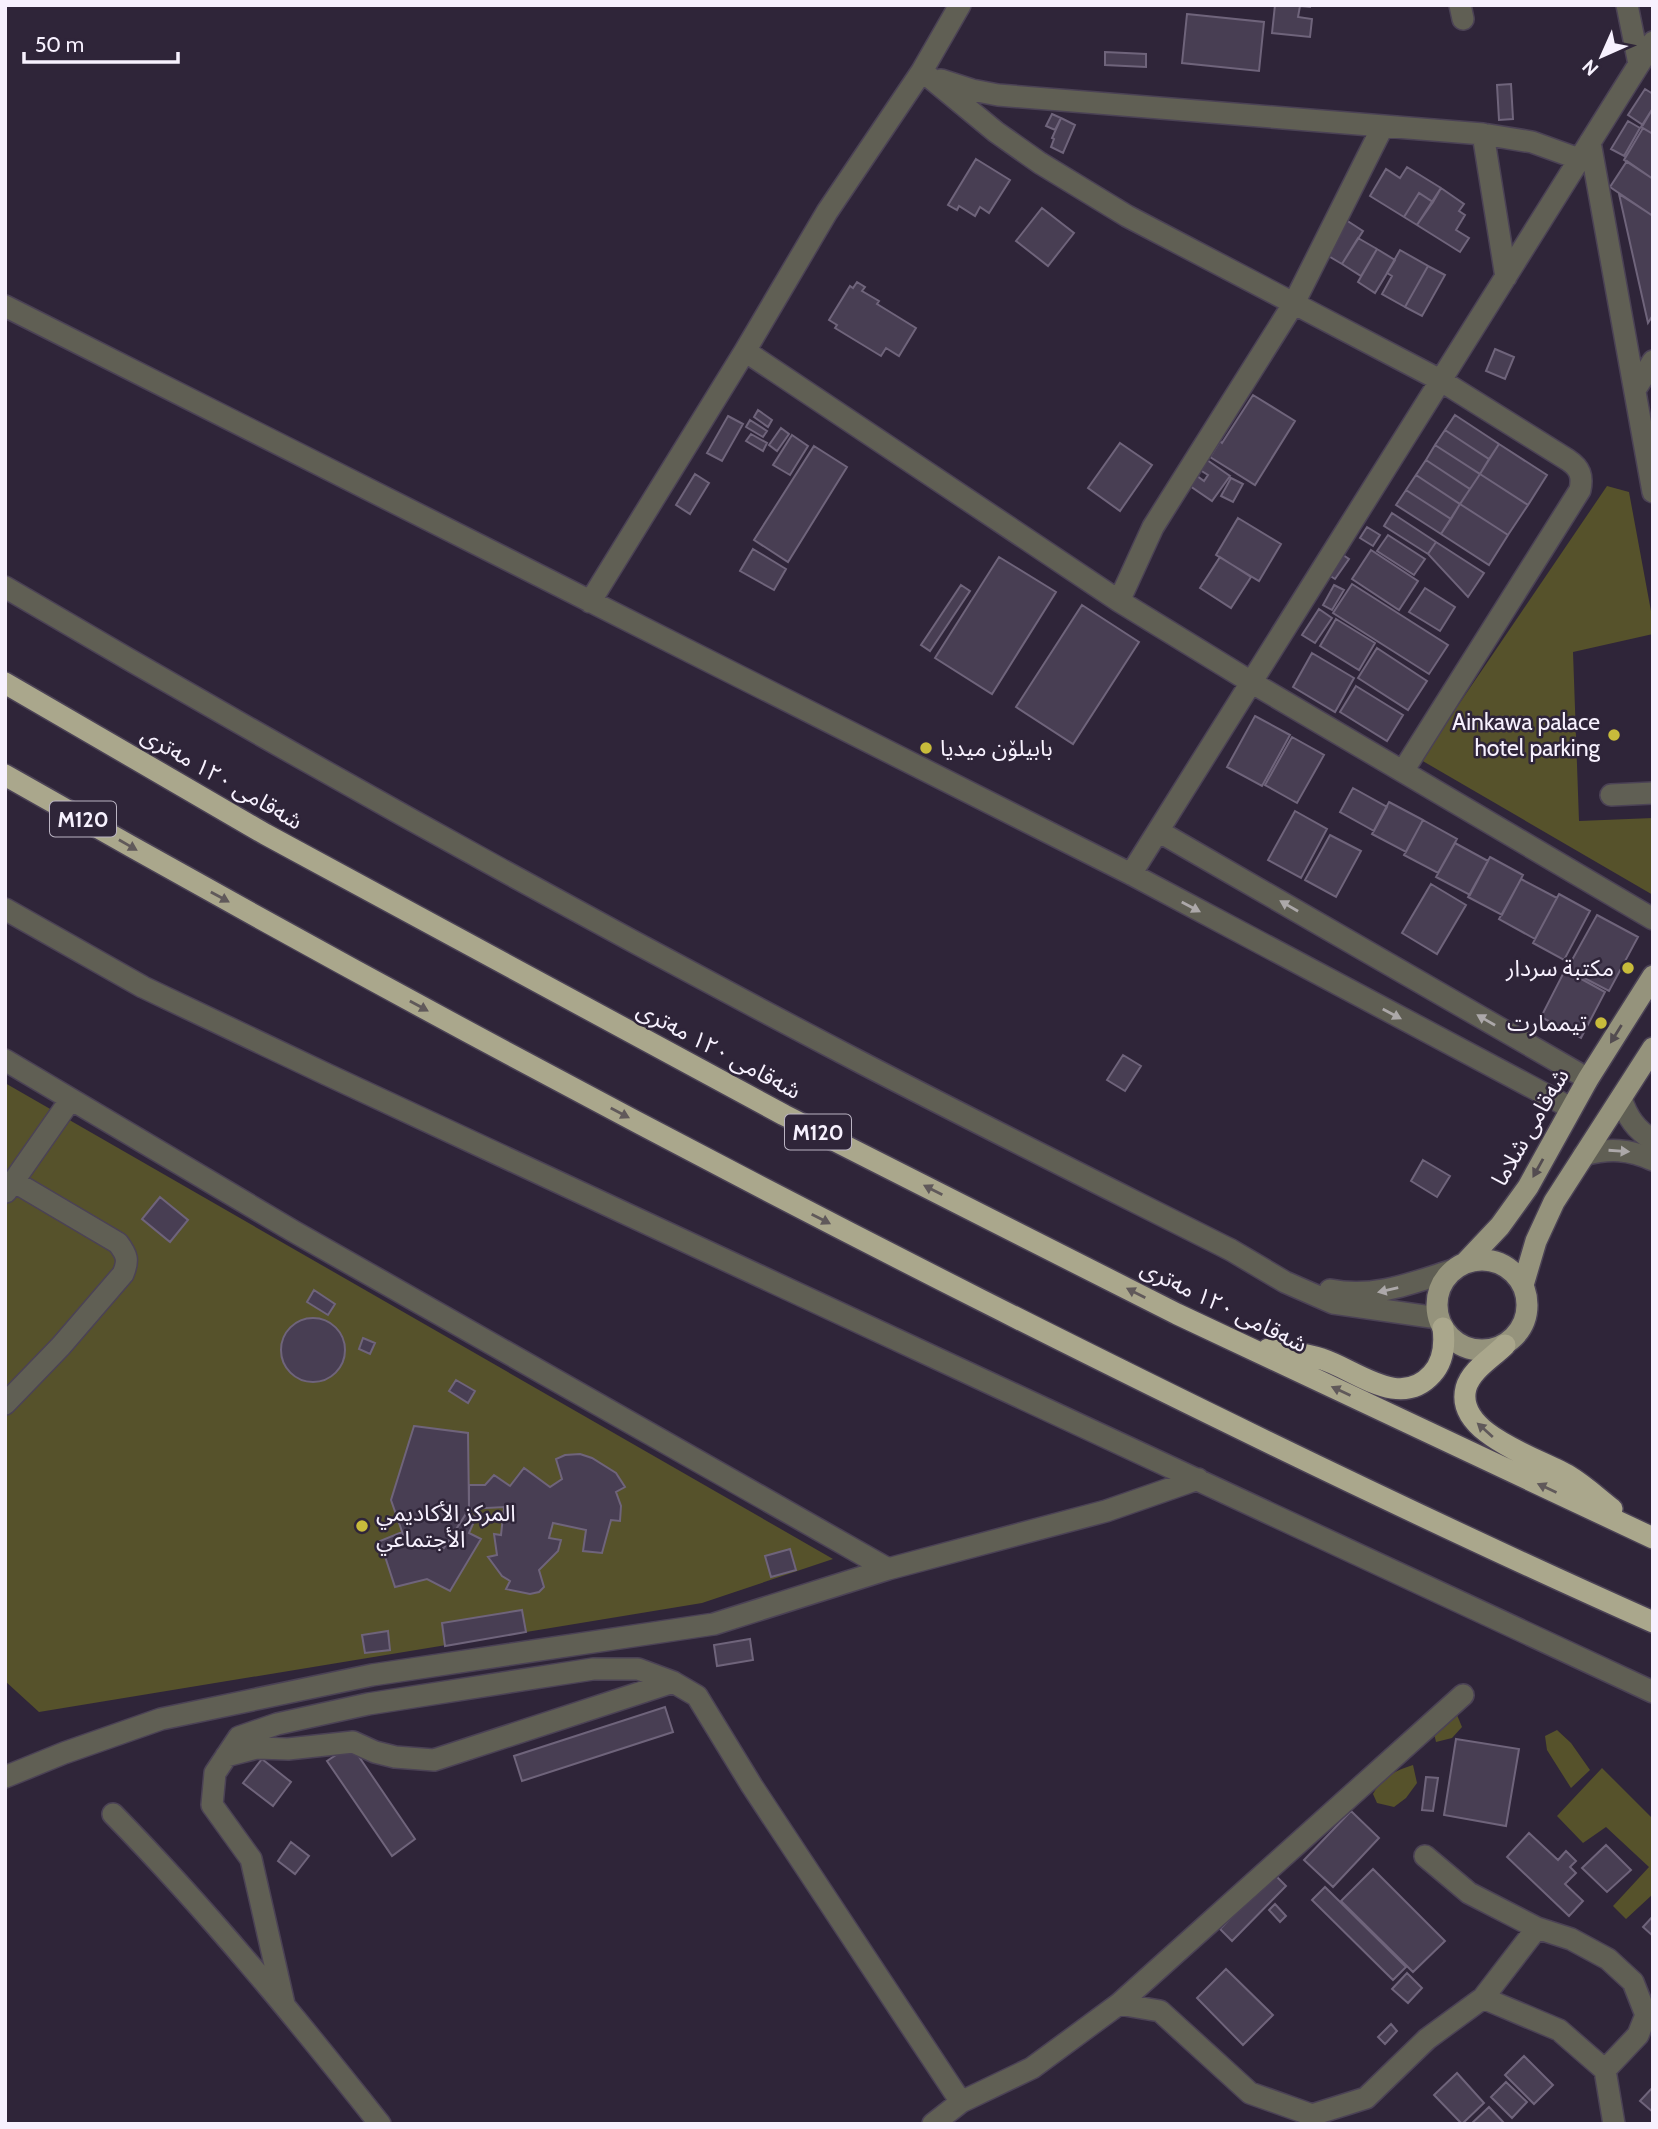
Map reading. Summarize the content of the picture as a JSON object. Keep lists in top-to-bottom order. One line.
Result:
{"streets":{"highway":["شەقامی ١٢٠ مەتری","M120"],"main road":["شەقامی شلاما"]},"places":["Ainkawa palace hotel parking","بابیلۆن میدیا","مكتبة سردار","تیممارت","المركز الأكاديمي الأجتماعي"],"scale_bar":"50 m","north":"bottom left"}
